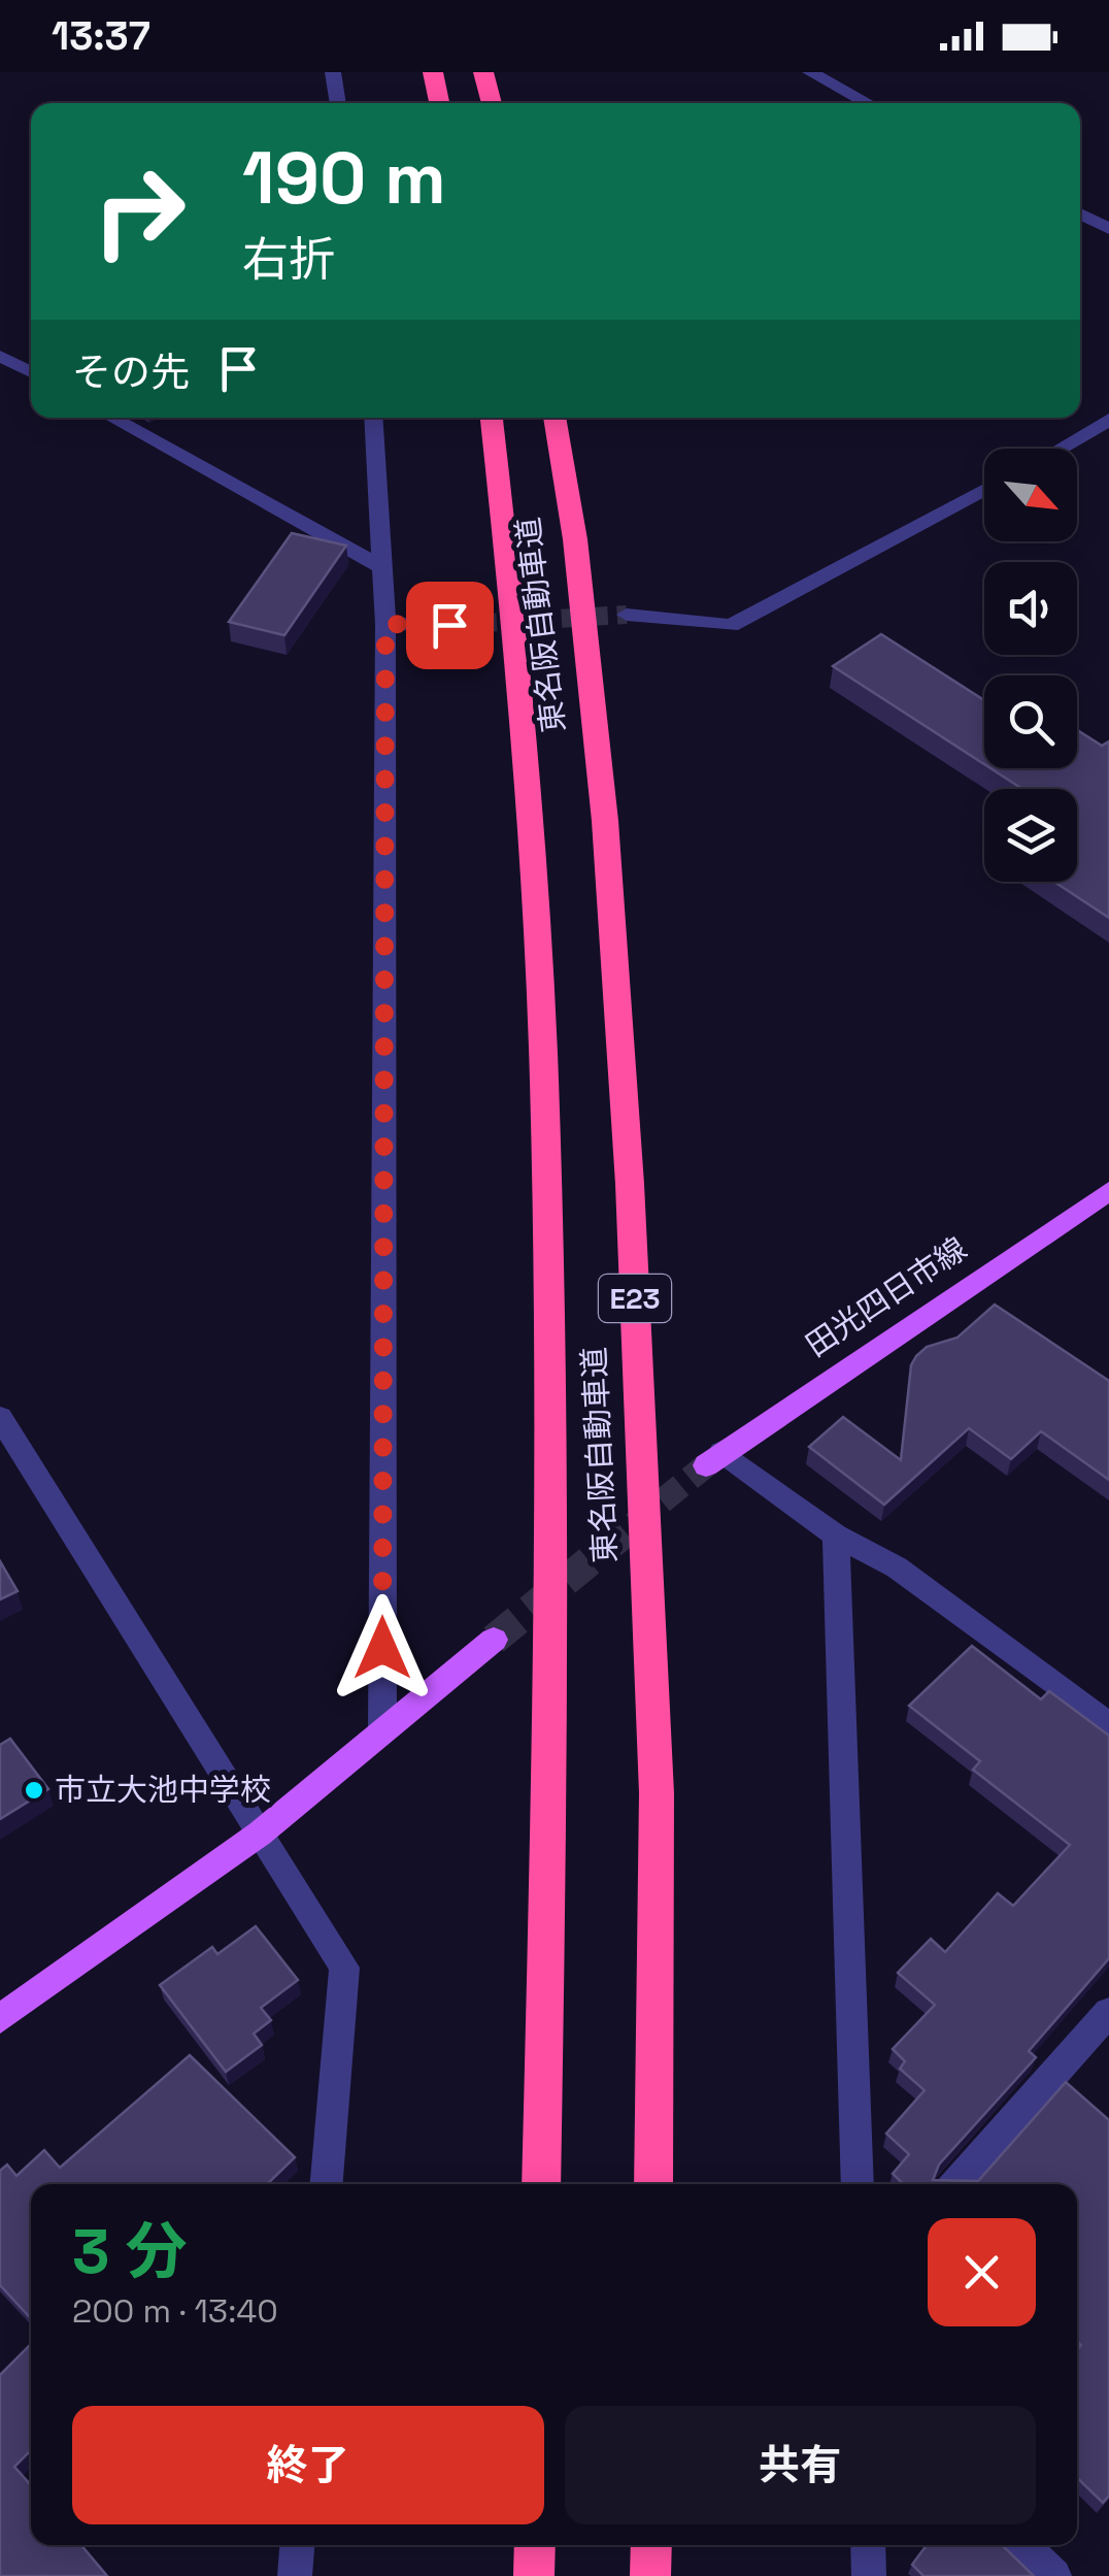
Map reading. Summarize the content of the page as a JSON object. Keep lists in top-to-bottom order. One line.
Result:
{"streets":{"highway":["東名阪自動車道","E23"],"main road":["田光四日市線"]},"places":["市立大池中学校"],"north":"bottom right","page":{"status":"13:37","turn":["190 m","右折"],"then":"その先","heading":["3 分","200 m · 13:40"],"buttons":["終了","共有"]}}
